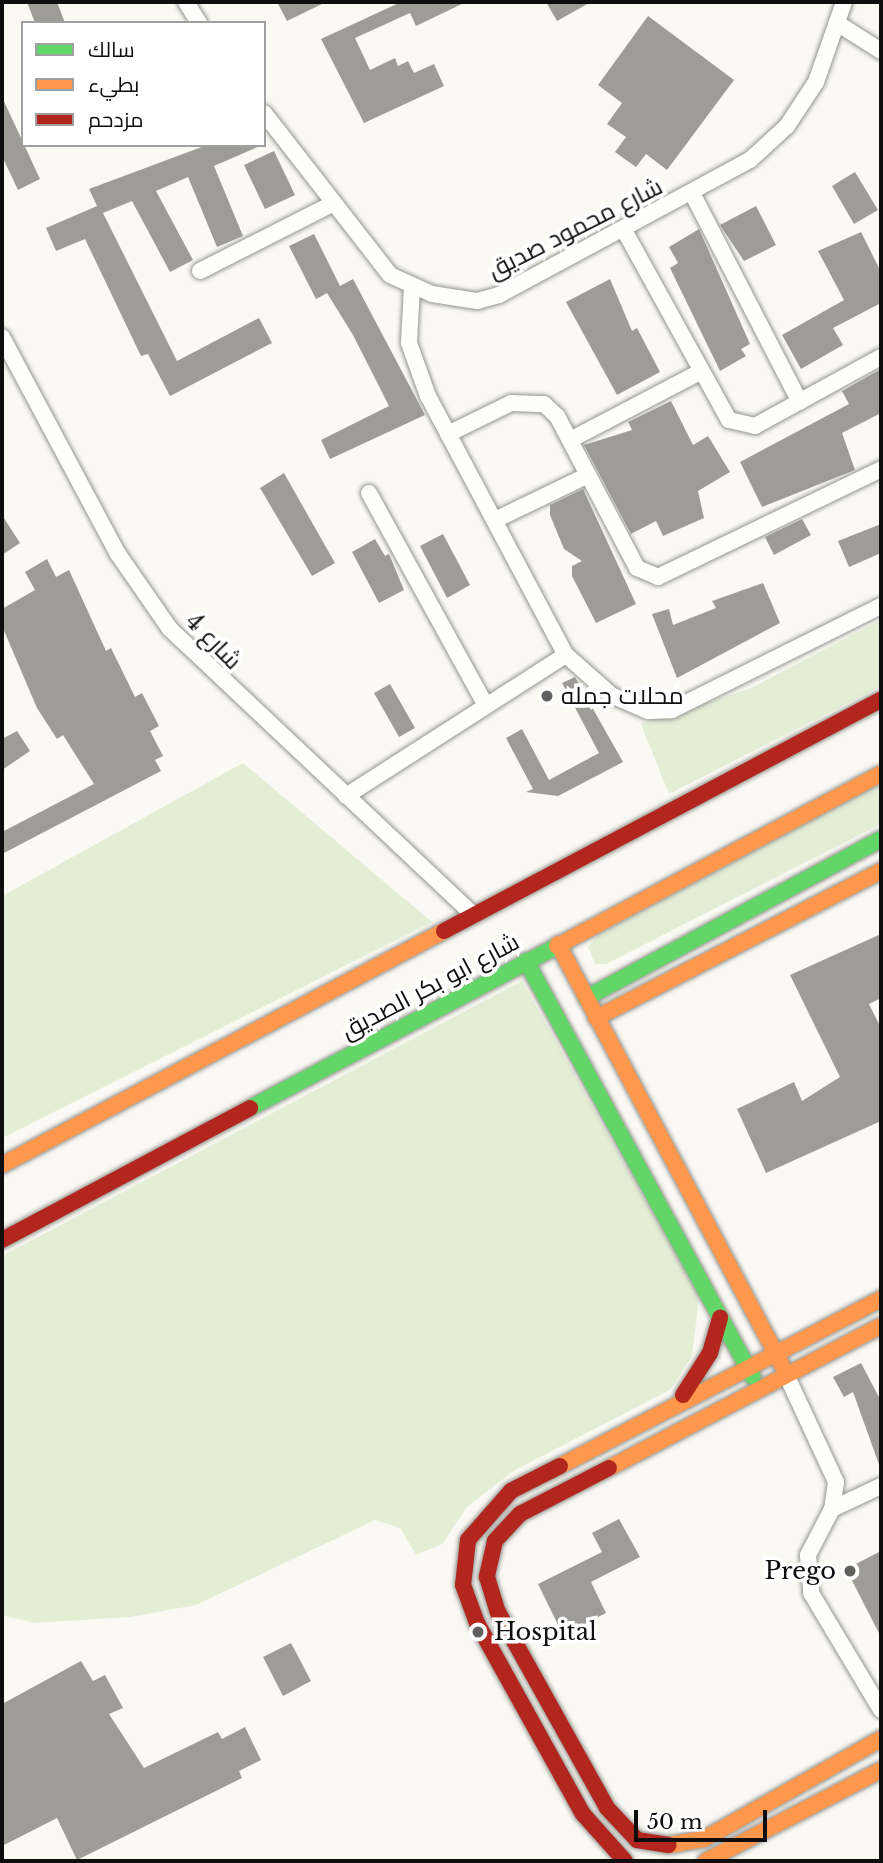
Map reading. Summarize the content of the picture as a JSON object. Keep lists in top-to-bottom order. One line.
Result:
{"streets":{"street":["شارع محمود صديق","شارع 4","شارع ابو بكر الصديق"]},"crossings":[["شارع 4","شارع ابو بكر الصديق"]],"places":["محلات جمله","Prego","Hospital"],"legend":["سالك","بطيء","مزدحم"],"scale_bar":"50 m"}
